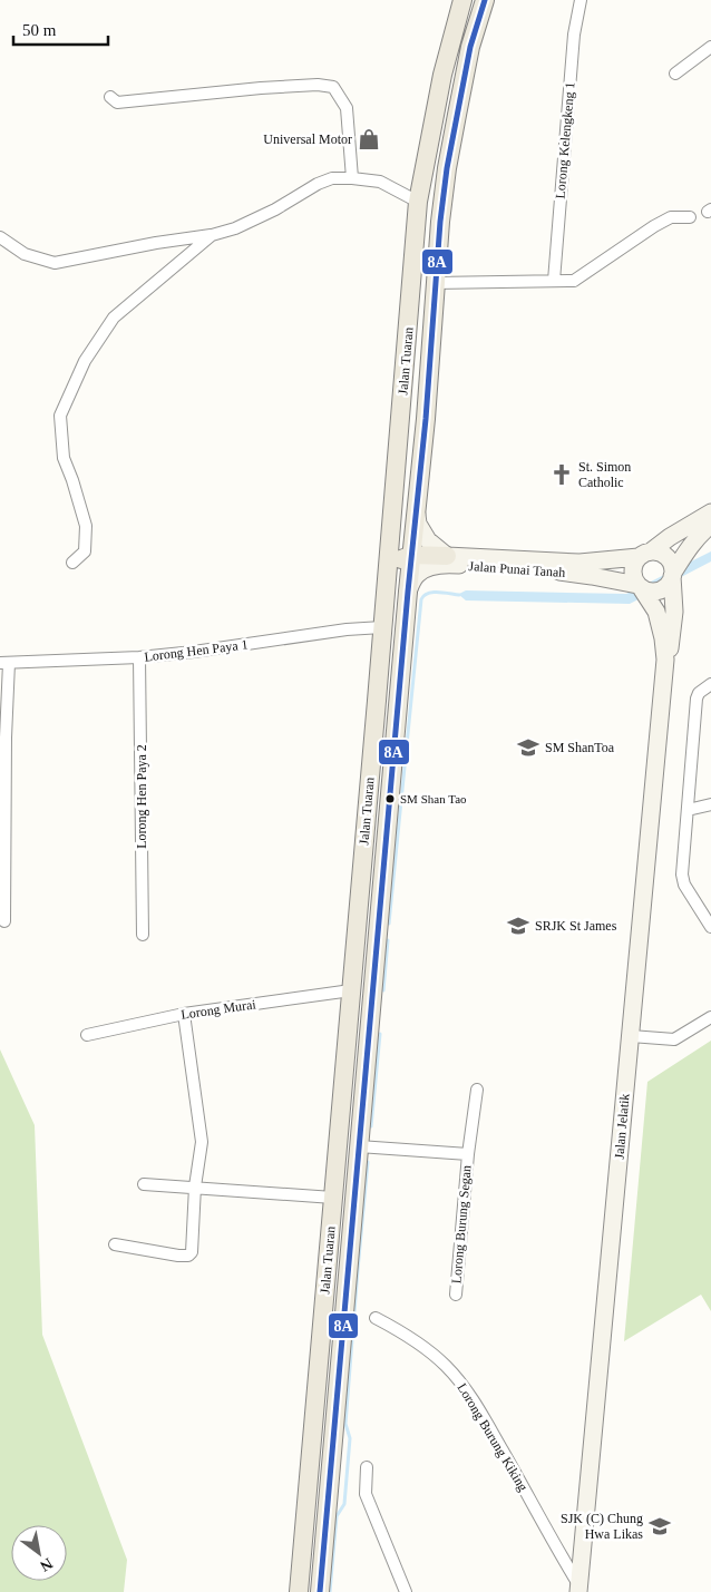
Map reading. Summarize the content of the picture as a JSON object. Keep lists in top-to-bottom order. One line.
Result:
{"streets":{"main road":["Jalan Tuaran"],"street":["Lorong Kelengkeng 1","Jalan Punai Tanah","Lorong Hen Paya 1","Lorong Hen Paya 2","Lorong Murai","Jalan Jelatik","Lorong Burung Segan","Lorong Burung Kiking"]},"crossings":[["Jalan Tuaran","Jalan Punai Tanah"],["Jalan Tuaran","Lorong Hen Paya 1"],["Jalan Tuaran","Lorong Murai"],["Jalan Tuaran","Lorong Burung Segan"],["Jalan Punai Tanah","Jalan Jelatik"],["Lorong Hen Paya 1","Lorong Hen Paya 2"],["Jalan Jelatik","Lorong Burung Kiking"]],"places":{"shop":["Universal Motor"],"church":["St. Simon Catholic"],"school or university":["SM ShanToa","SRJK St James","SJK (C) Chung Hwa Likas"],"other":["SM Shan Tao"]},"lines":["transit line 8A"],"scale_bar":"50 m","north":"bottom right"}
